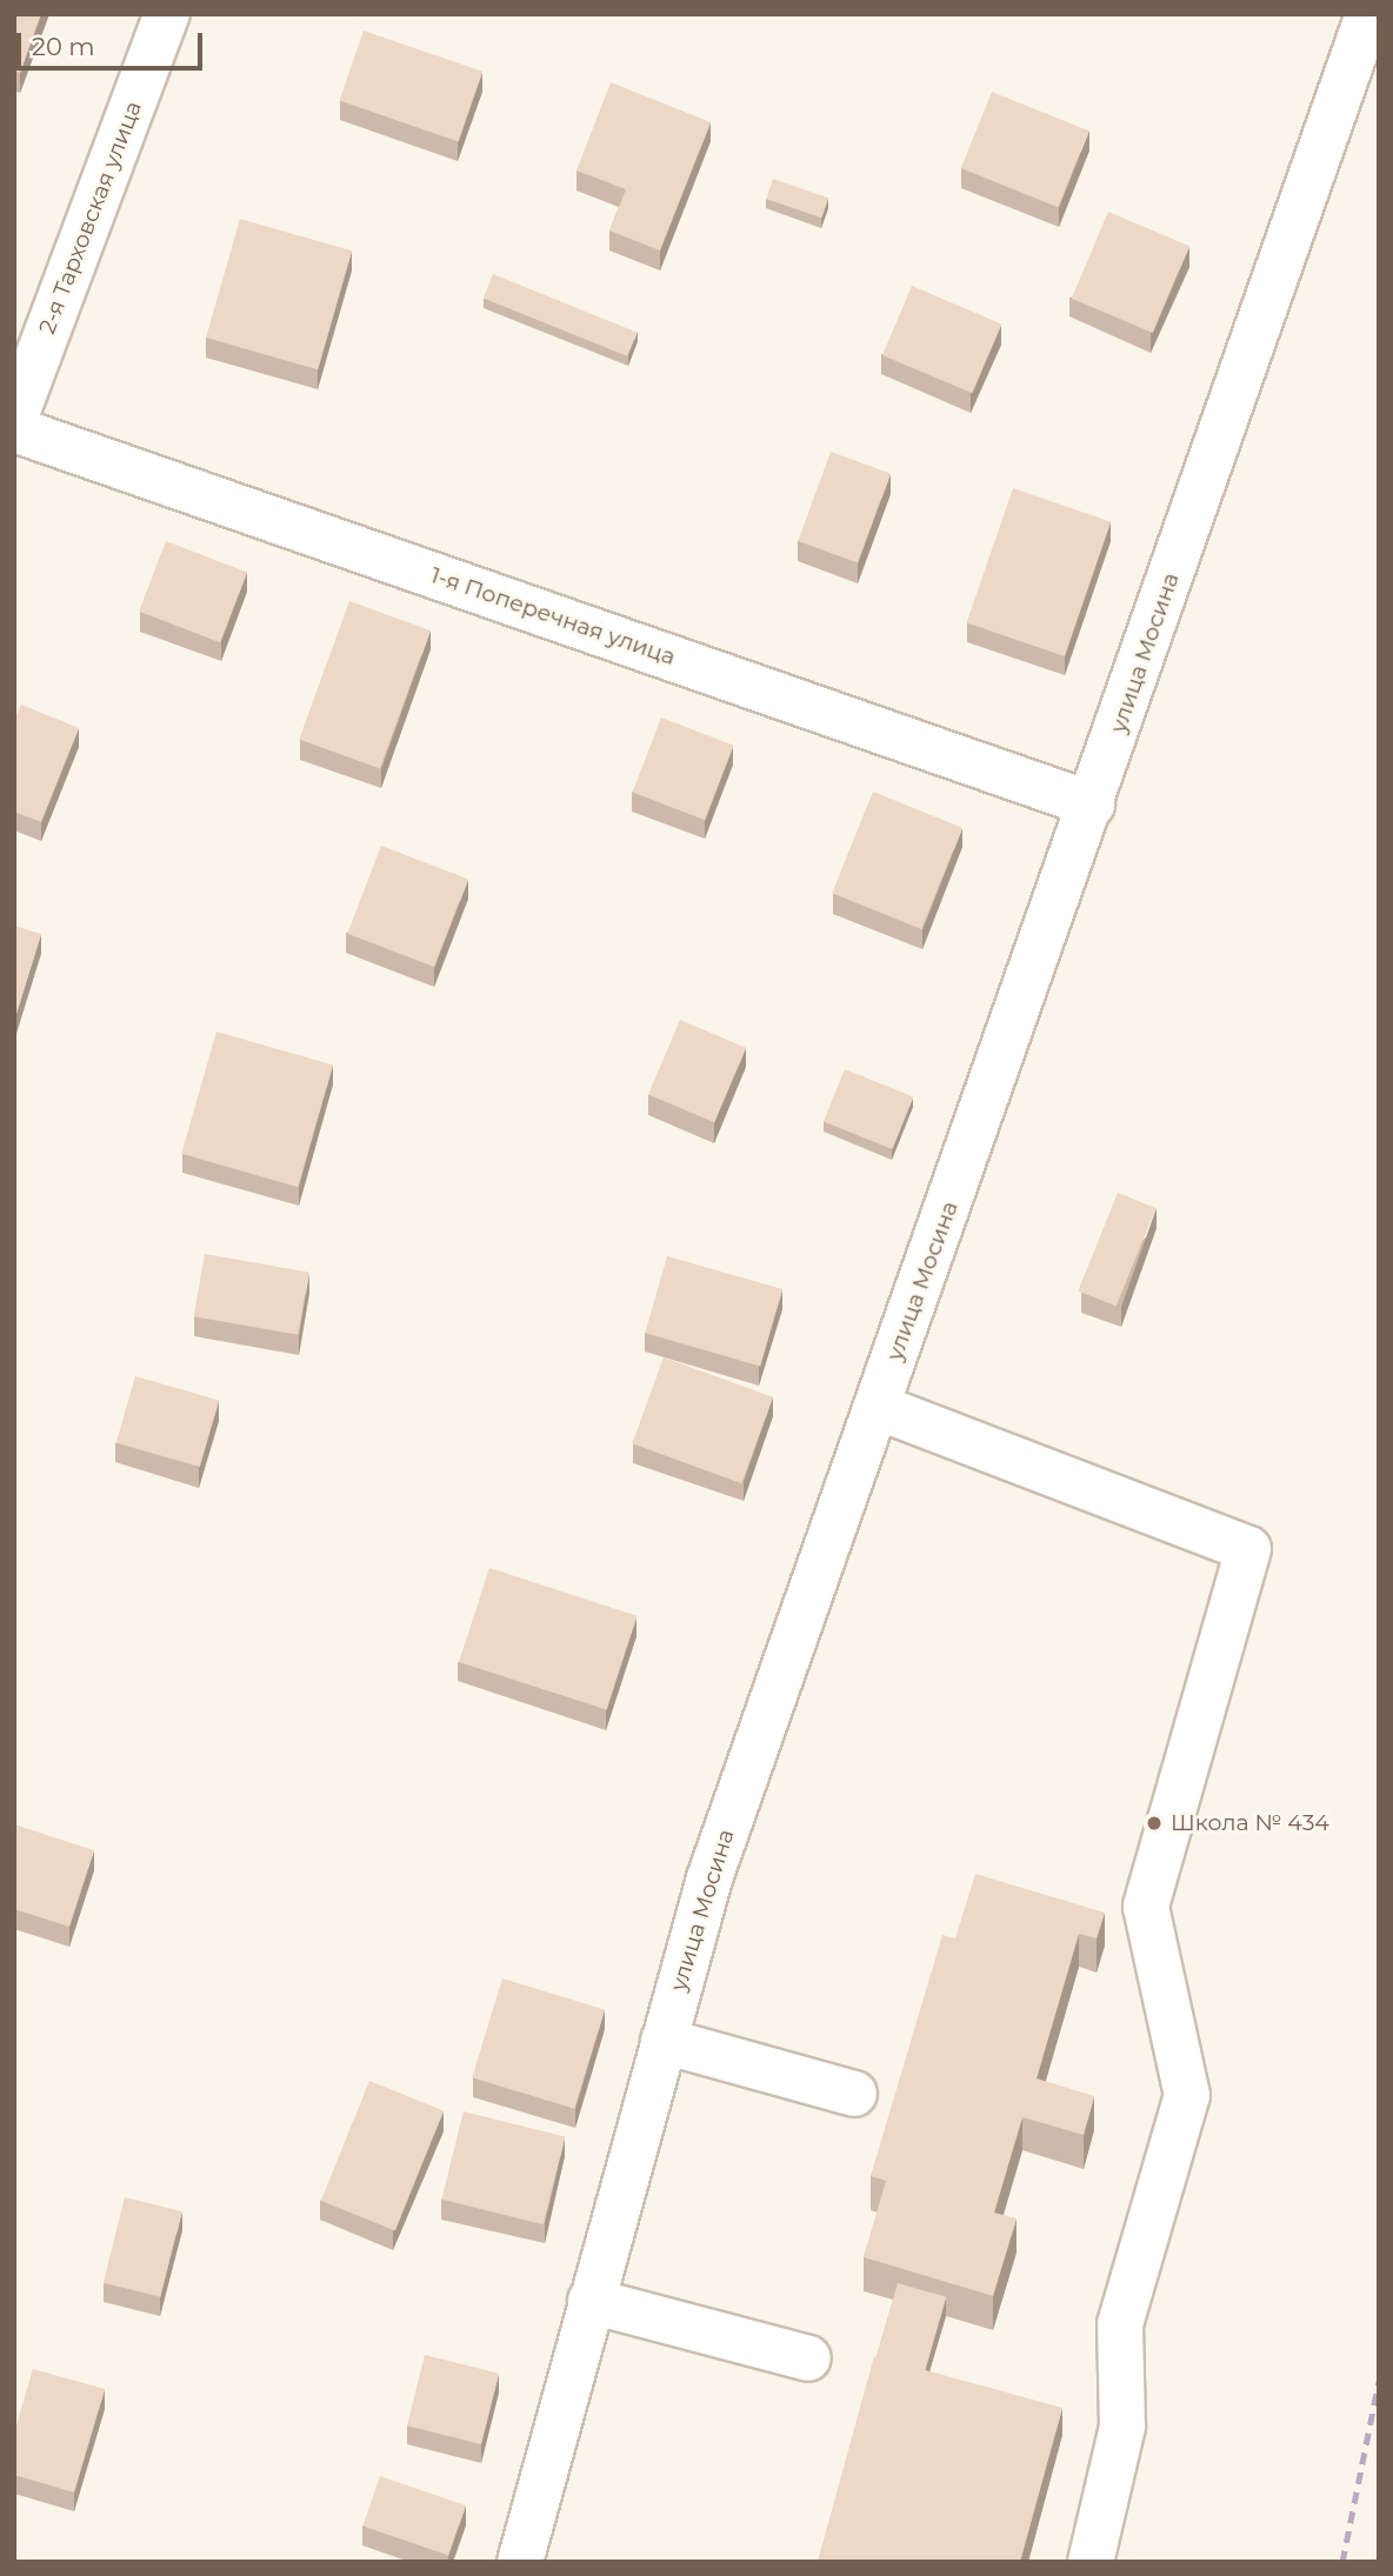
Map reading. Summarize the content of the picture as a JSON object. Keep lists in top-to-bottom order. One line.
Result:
{"streets":{"street":["2-я Тарховская улица","1-я Поперечная улица","улица Мосина"]},"crossings":[["1-я Поперечная улица","улица Мосина"]],"places":["Школа № 434"],"scale_bar":"20 m"}
